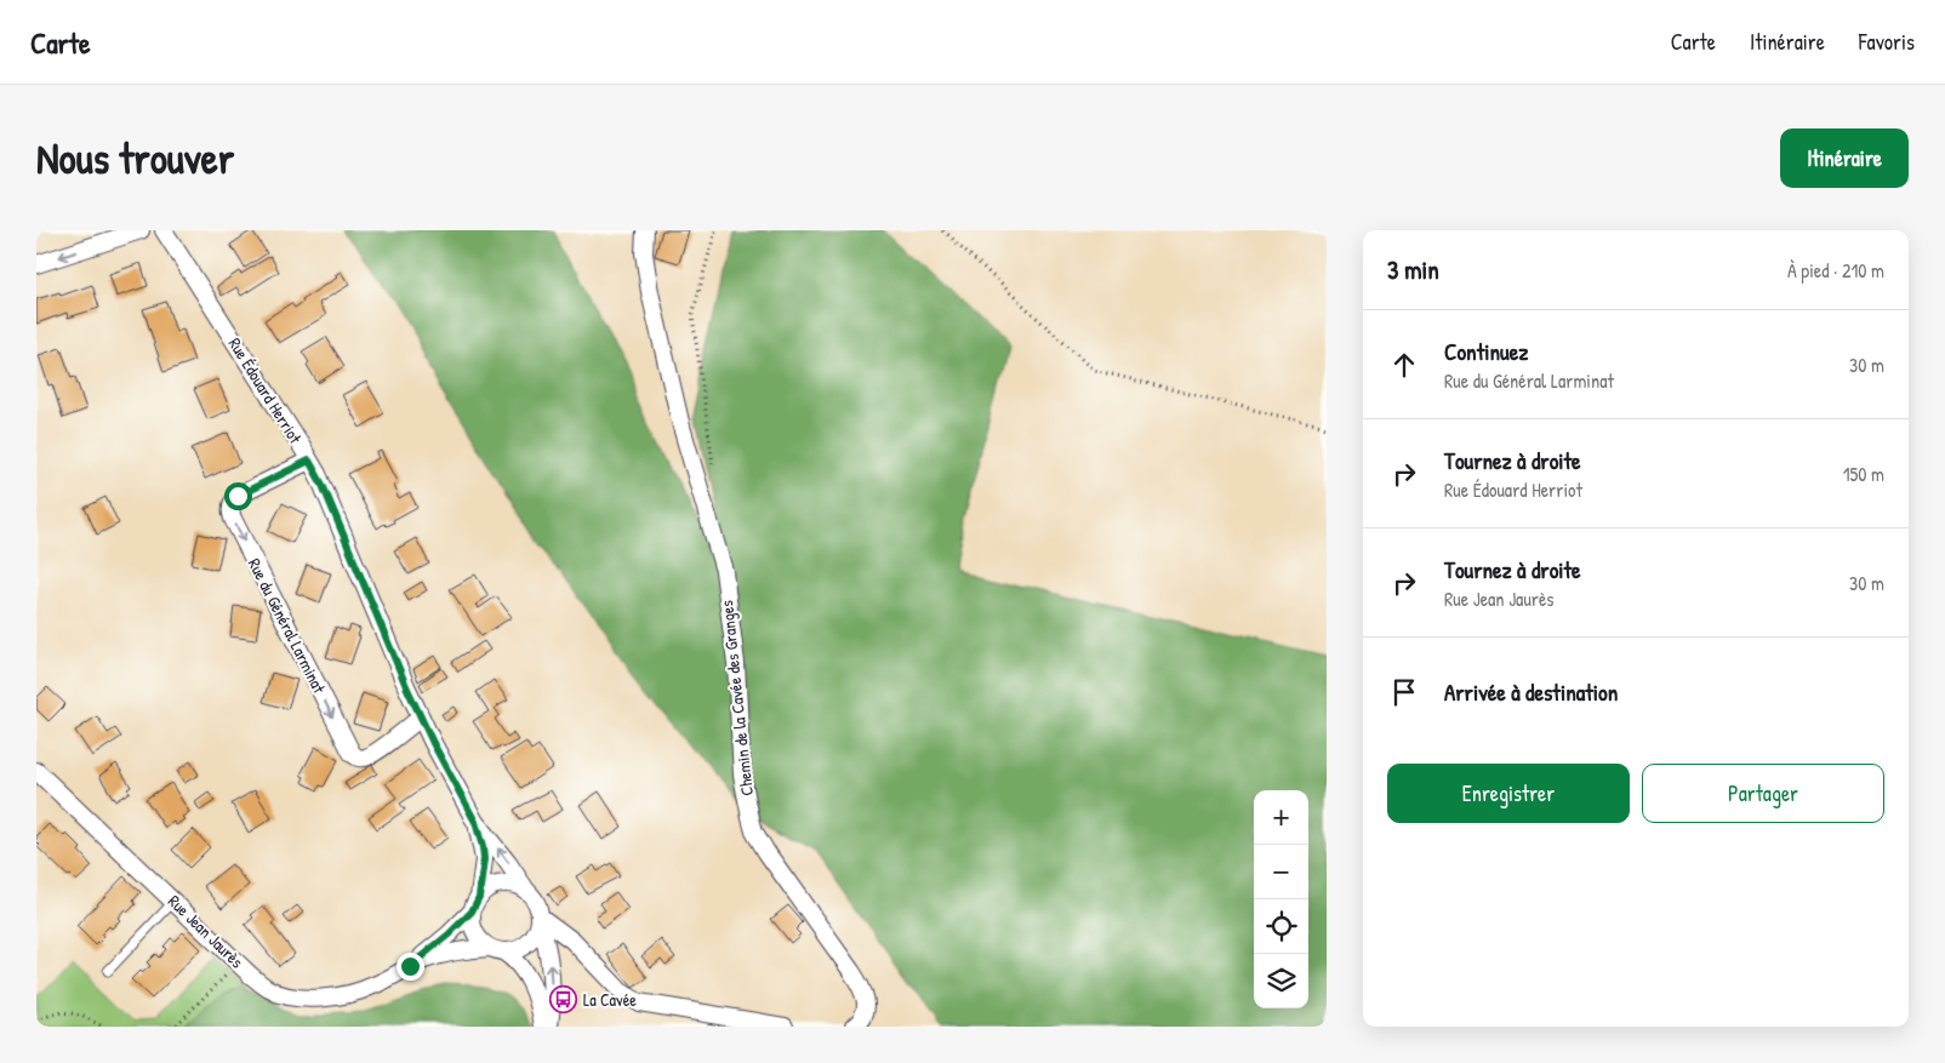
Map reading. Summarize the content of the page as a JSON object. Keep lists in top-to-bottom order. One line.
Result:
{"streets":{"street":["Rue Édouard Herriot","Rue du Général Larminat","Chemin de la Cavée des Granges","Rue Jean Jaurès"]},"crossings":[["Rue Édouard Herriot","Rue du Général Larminat"],["Rue Édouard Herriot","Rue Jean Jaurès"]],"places":{"bus stop":["La Cavée"]},"page":{"header":"Carte","nav":["Carte","Itinéraire","Favoris"],"buttons":["Itinéraire",["Enregistrer","Partager"]],"title":"Nous trouver","heading":["3 min","À pied · 210 m"],"list":[["Continuez","Rue du Général Larminat","30 m"],["Tournez à droite","Rue Édouard Herriot","150 m"],["Tournez à droite","Rue Jean Jaurès","30 m"],"Arrivée à destination"],"map_buttons":["+","−"]}}
